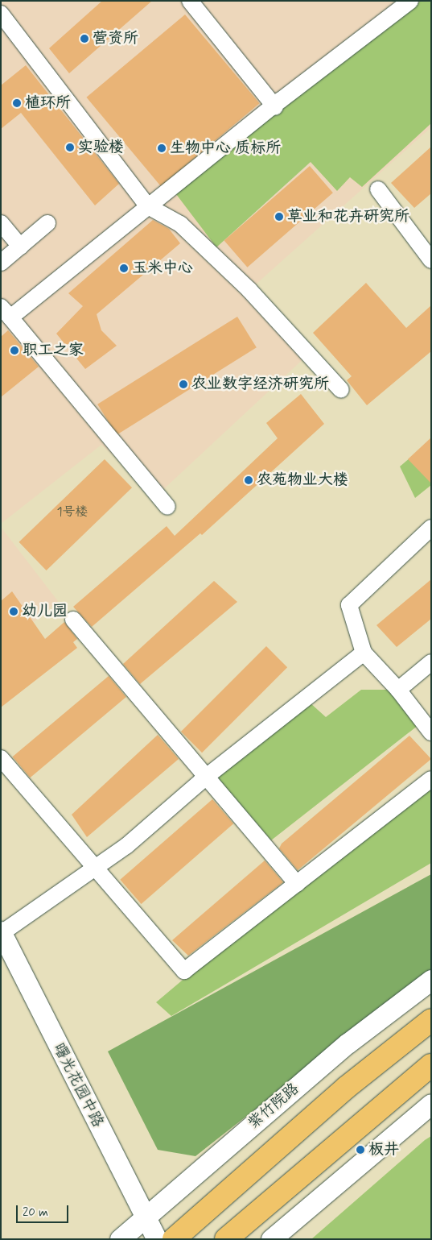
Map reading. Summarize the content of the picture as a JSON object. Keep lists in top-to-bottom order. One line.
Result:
{"streets":{"street":["曙光花园中路","紫竹院路"]},"crossings":[["曙光花园中路","紫竹院路"]],"places":["营资所","植环所","实验楼","生物中心 质标所","草业和花卉研究所","玉米中心","职工之家","农业数字经济研究所","农苑物业大楼","幼儿园","板井"],"house_numbers":["1号楼"],"scale_bar":"20 m"}
